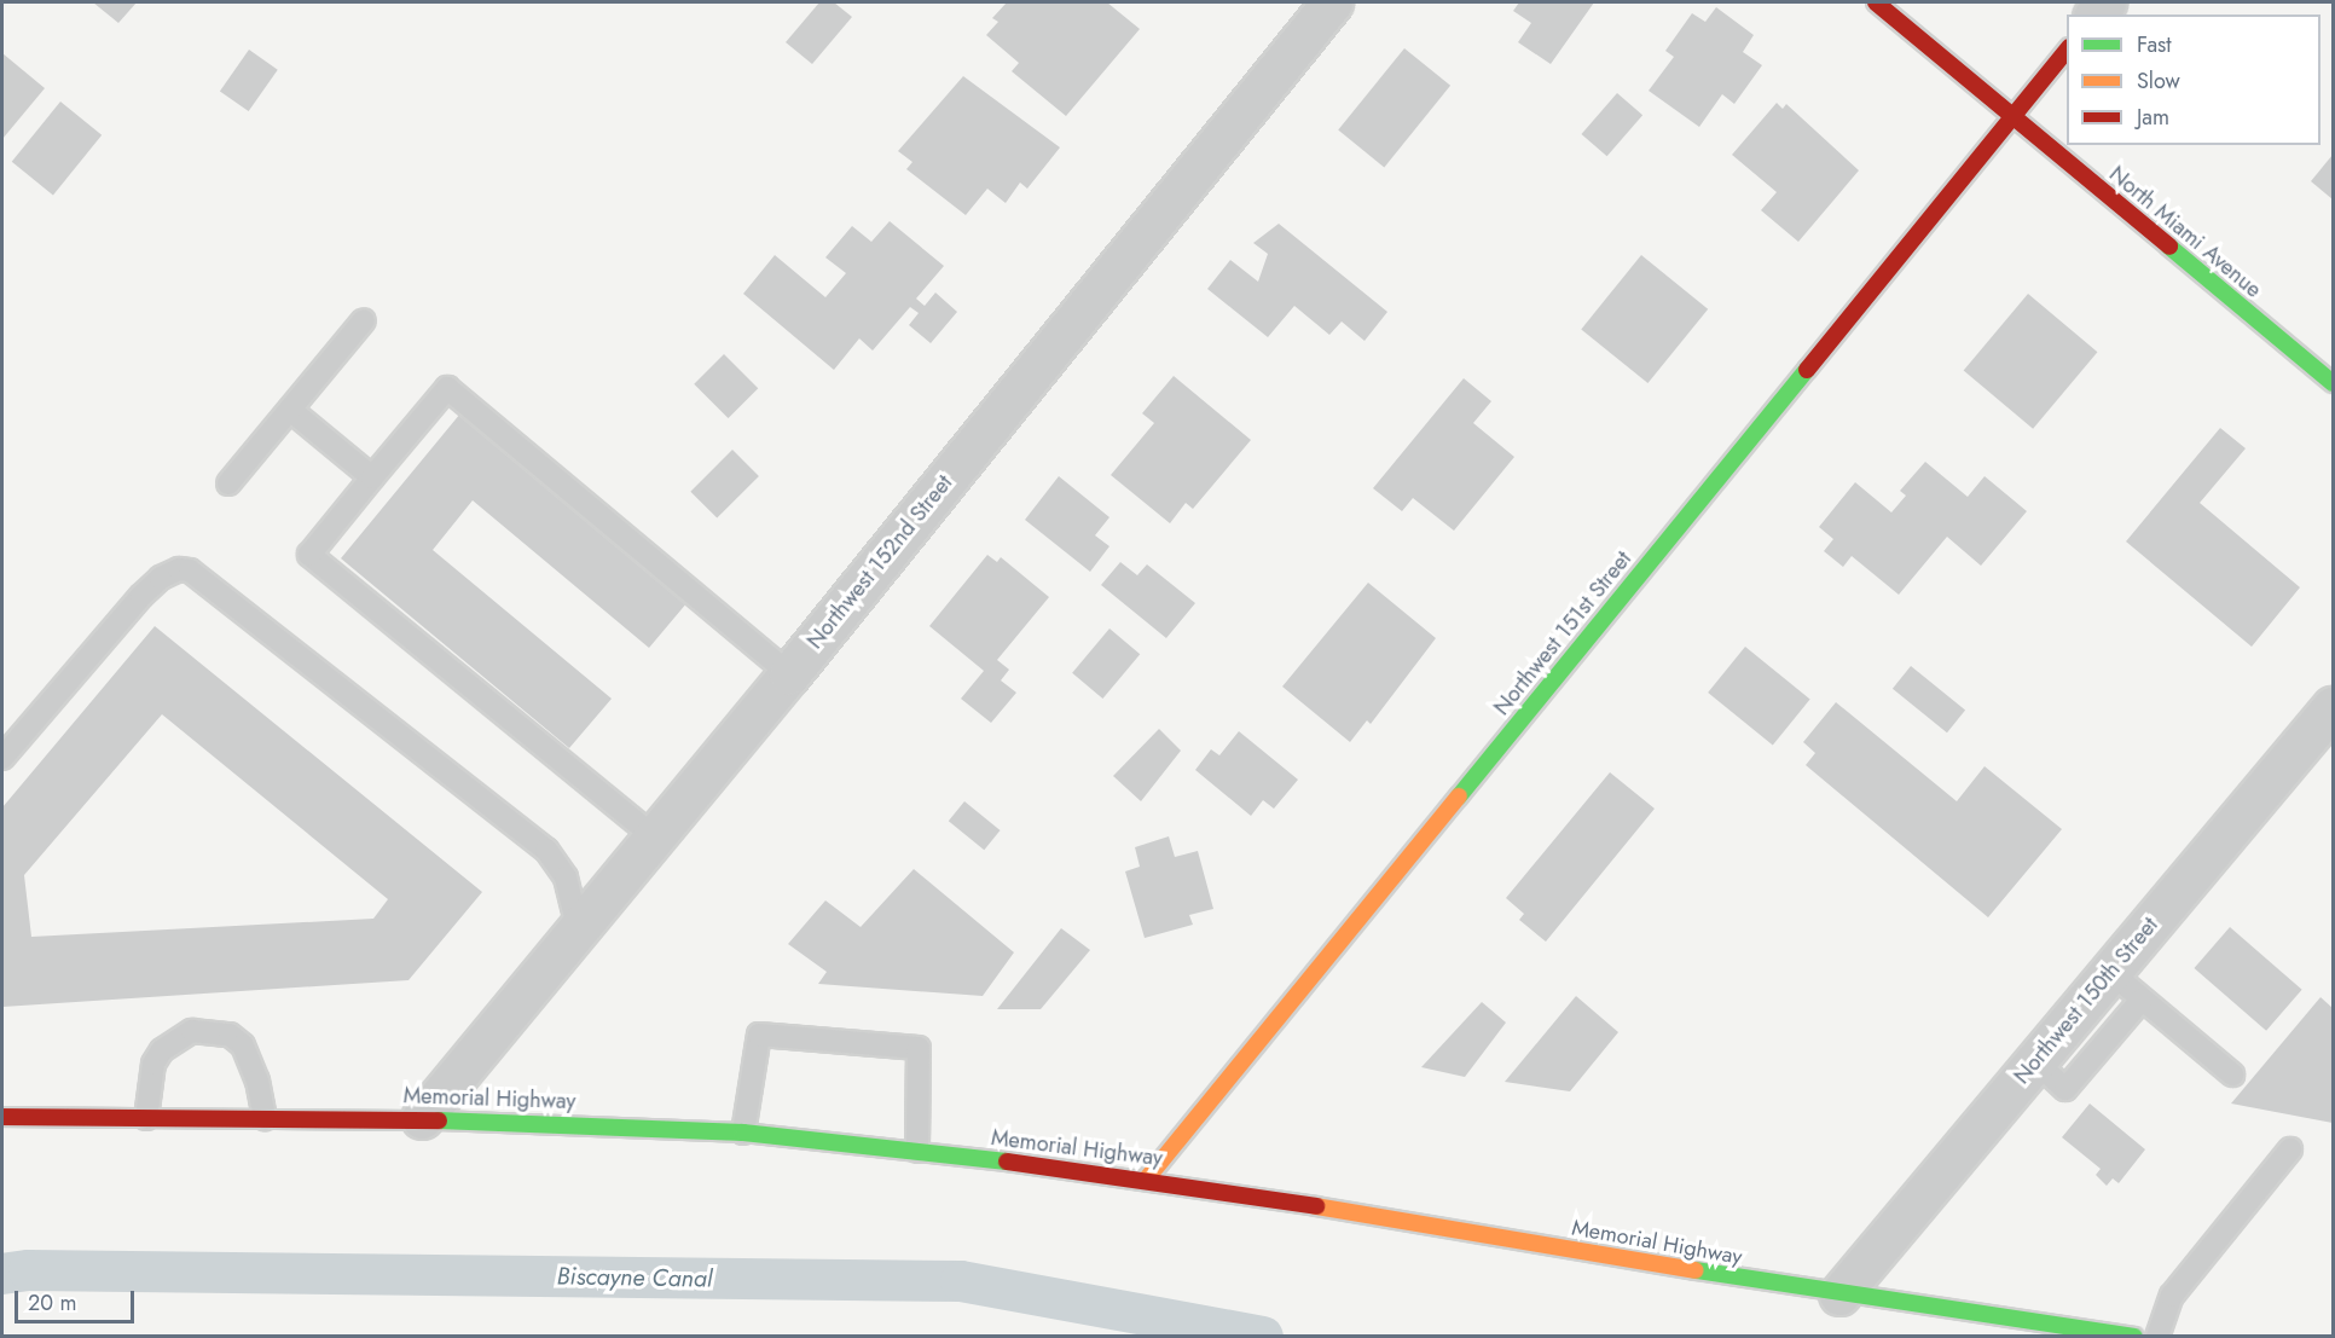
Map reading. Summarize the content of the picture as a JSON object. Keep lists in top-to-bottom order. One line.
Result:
{"streets":{"street":["North Miami Avenue","Northwest 152nd Street","Northwest 151st Street","Northwest 150th Street","Memorial Highway"]},"crossings":[["North Miami Avenue","Northwest 151st Street"],["Northwest 152nd Street","Memorial Highway"],["Northwest 151st Street","Memorial Highway"],["Northwest 150th Street","Memorial Highway"]],"water":["Biscayne Canal"],"legend":["Fast","Slow","Jam"],"scale_bar":"20 m"}
